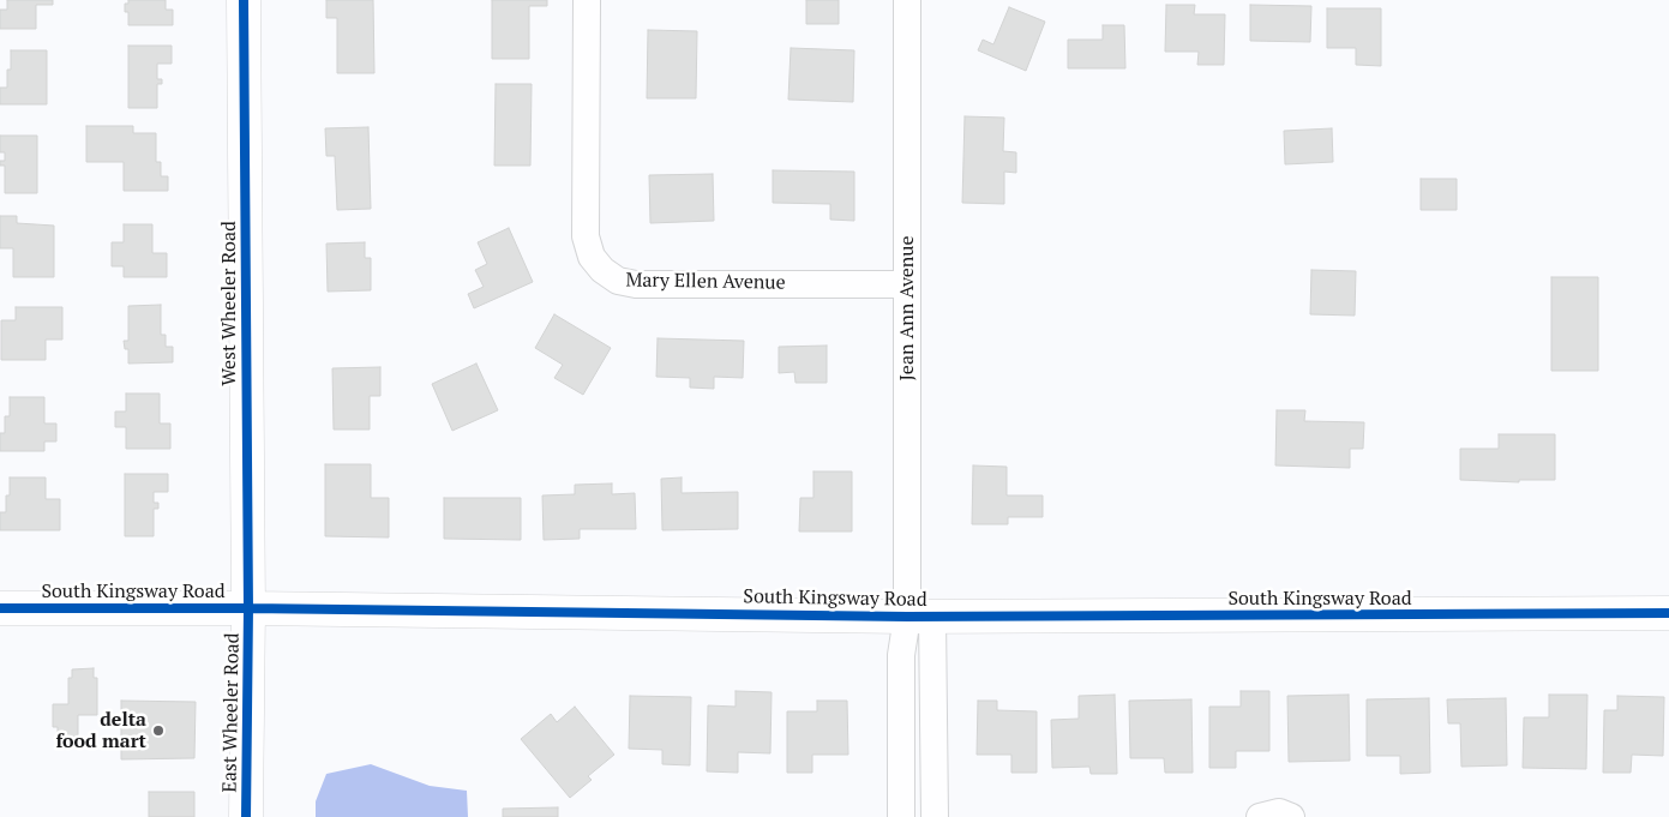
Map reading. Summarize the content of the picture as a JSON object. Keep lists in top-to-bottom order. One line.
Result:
{"streets":{"street":["Mary Ellen Avenue","West Wheeler Road","Jean Ann Avenue","South Kingsway Road","East Wheeler Road"]},"crossings":[["Mary Ellen Avenue","Jean Ann Avenue"],["West Wheeler Road","South Kingsway Road"],["West Wheeler Road","East Wheeler Road"],["Jean Ann Avenue","South Kingsway Road"],["South Kingsway Road","East Wheeler Road"]],"places":["delta food mart"]}
